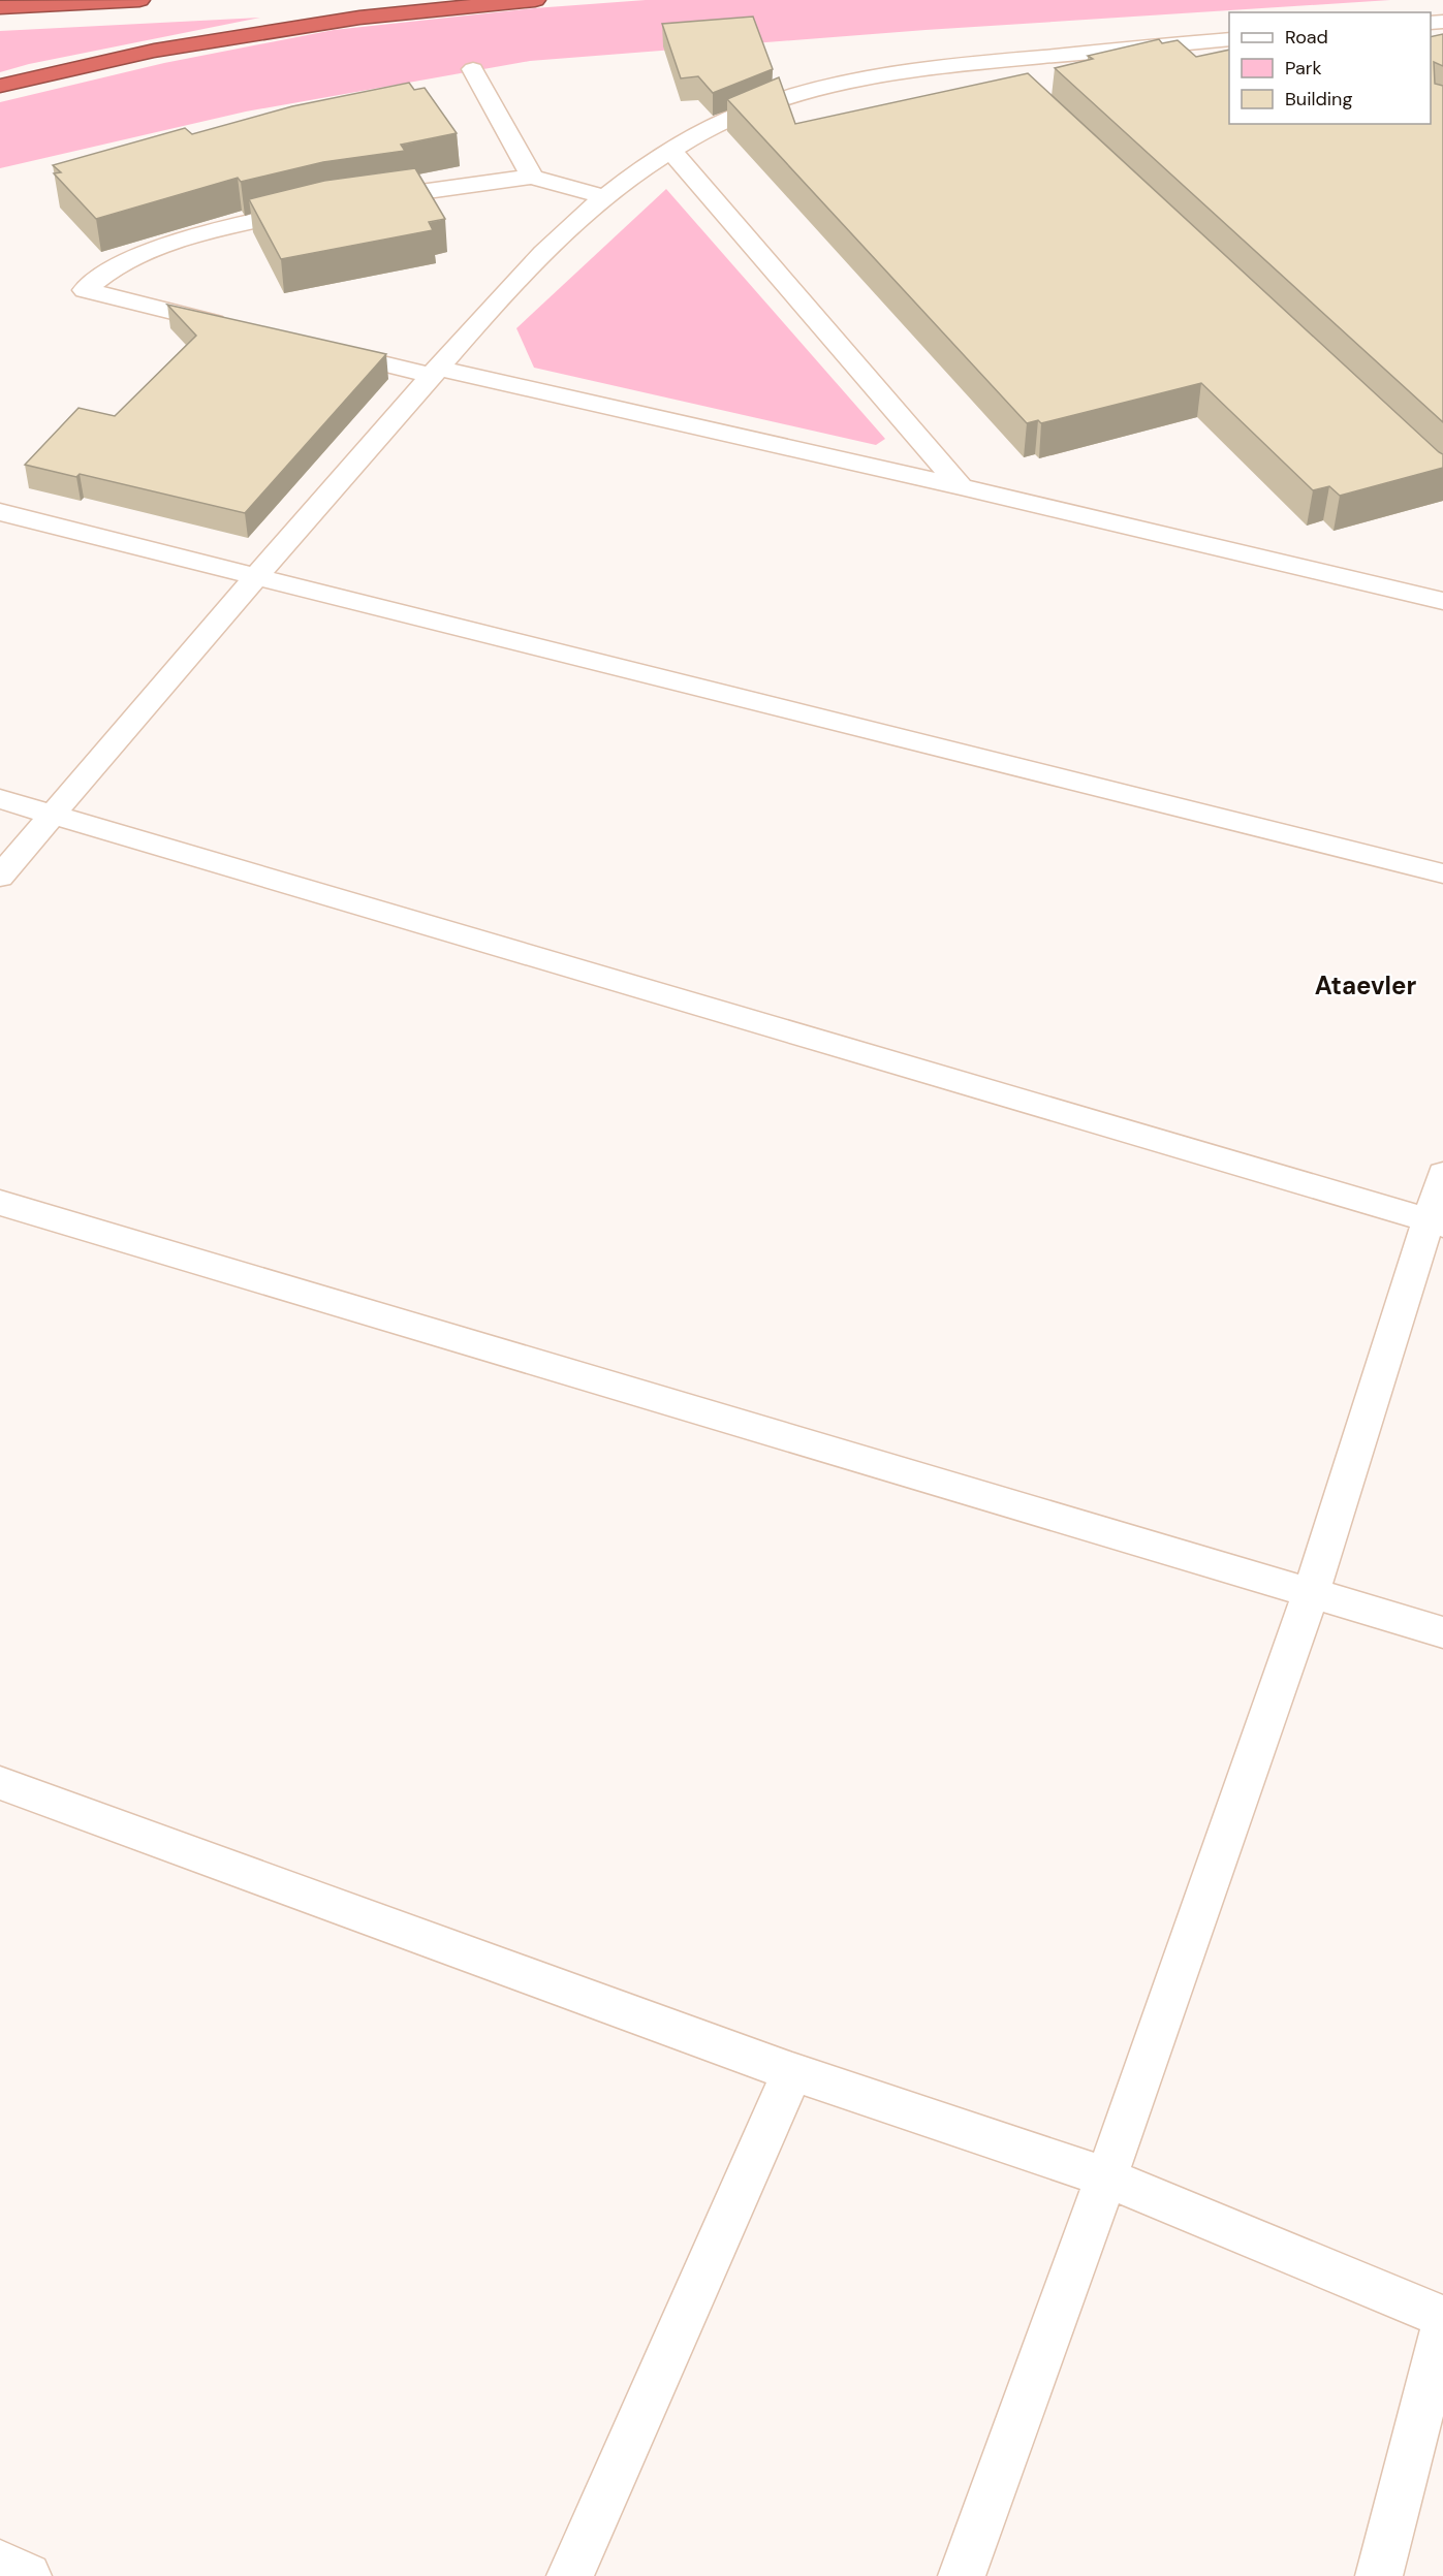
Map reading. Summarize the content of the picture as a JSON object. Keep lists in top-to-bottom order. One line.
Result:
{"districts":["Ataevler"],"legend":["Road","Park","Building"]}
